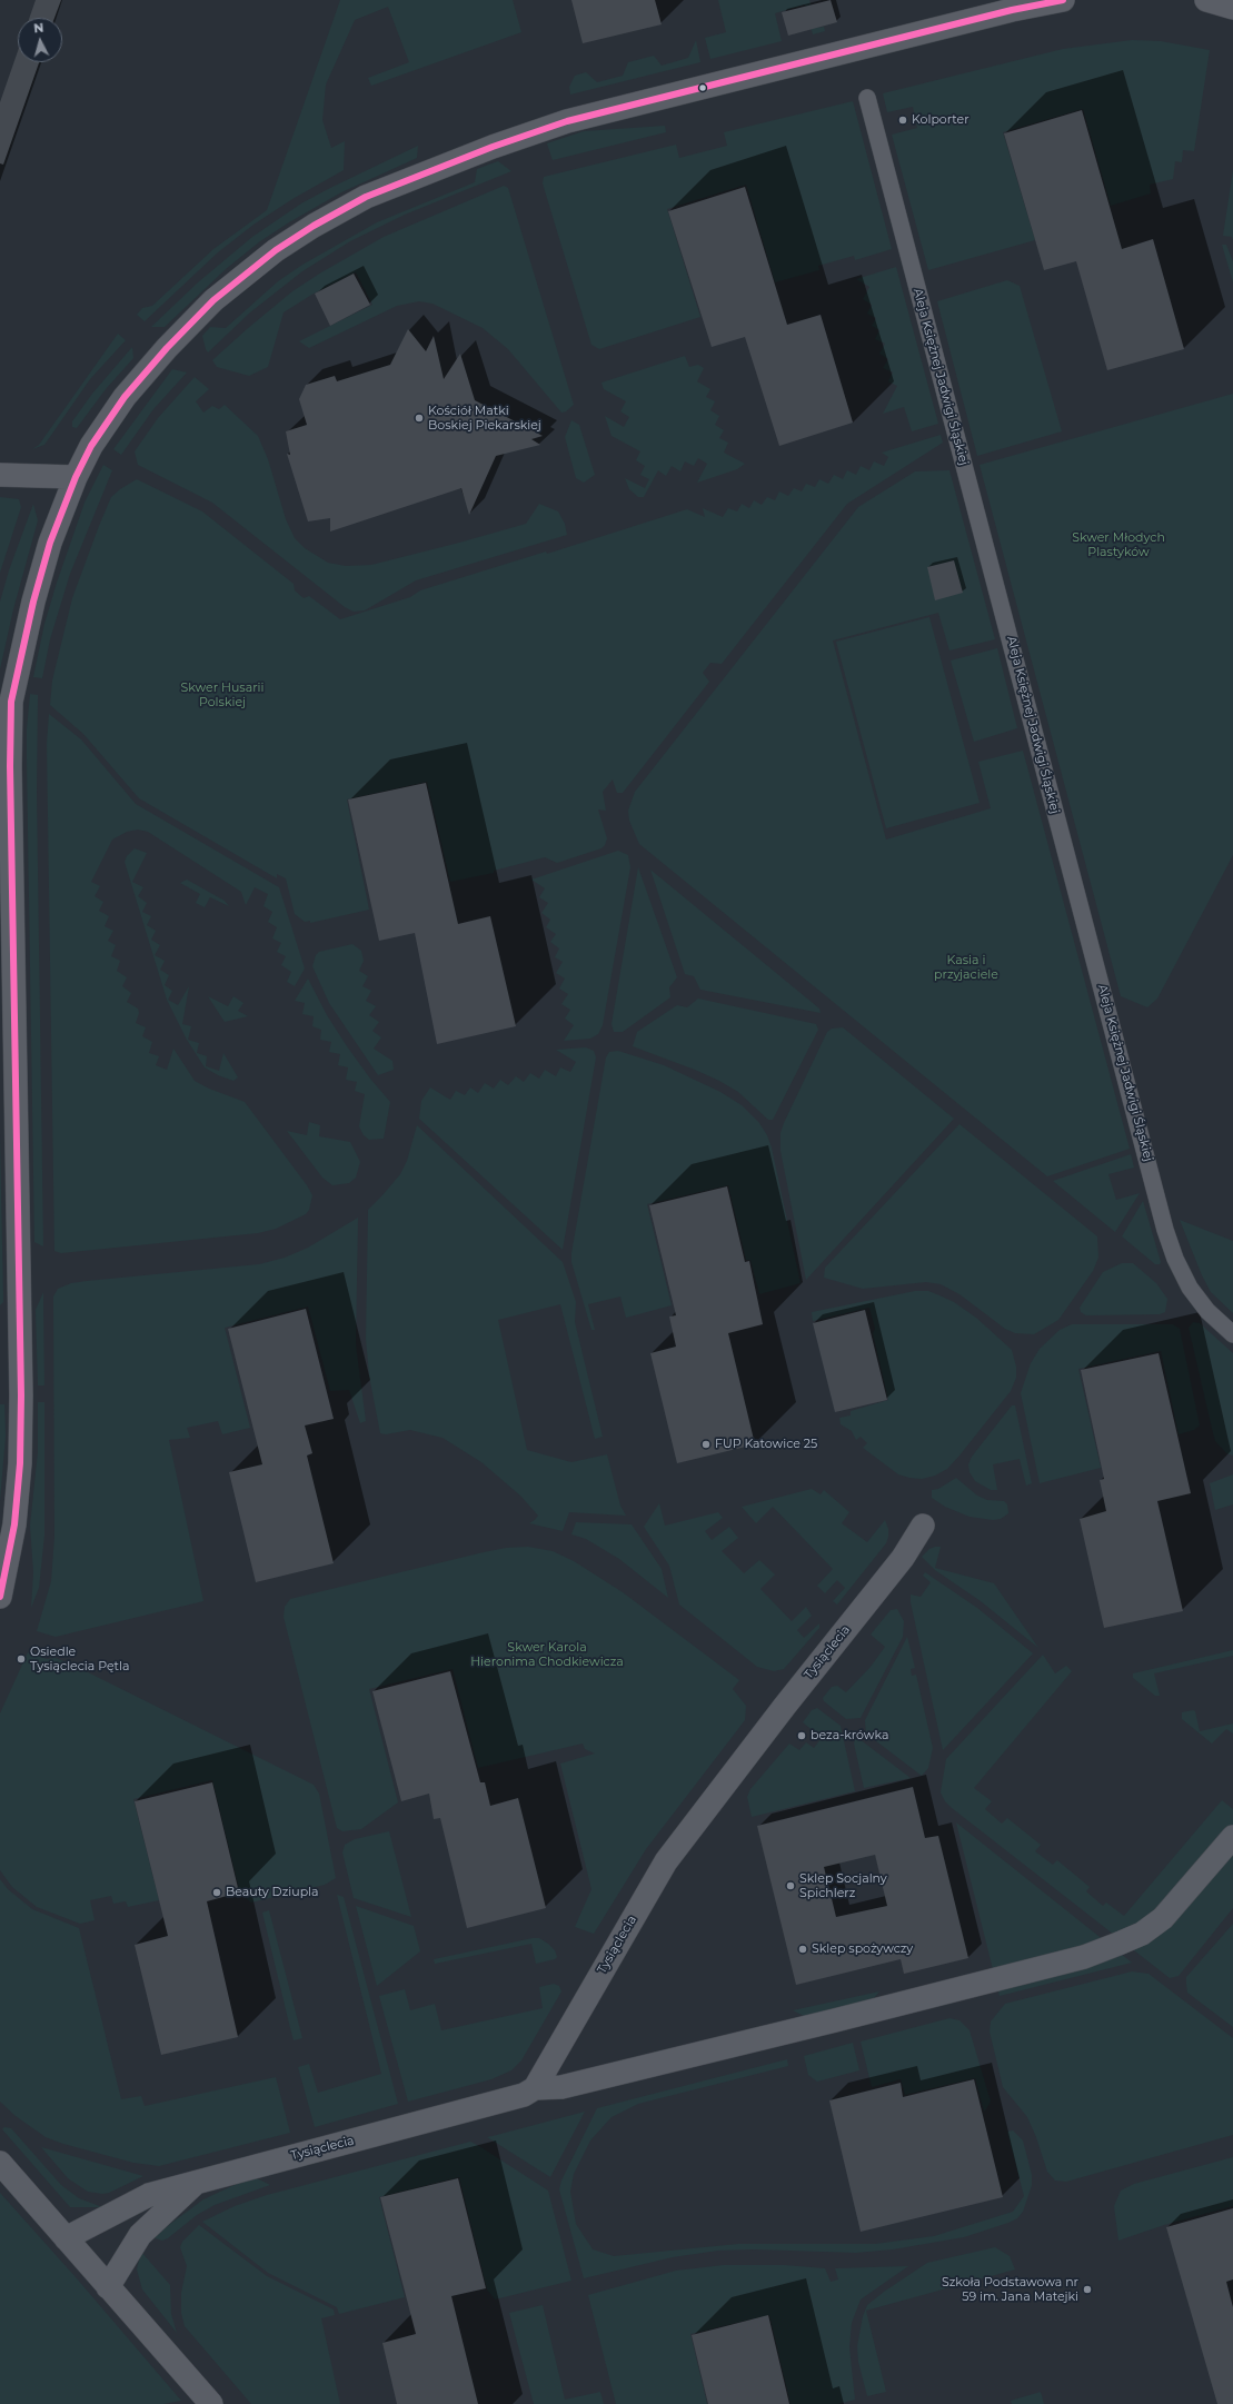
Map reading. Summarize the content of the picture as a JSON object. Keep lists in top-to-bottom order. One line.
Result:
{"streets":{"street":["Aleja Księżnej Jadwigi Śląskiej","Tysiąclecia"]},"parks":["Skwer Młodych Plastyków","Skwer Husarii Polskiej","Kasia i przyjaciele","Skwer Karola Hieronima Chodkiewicza"],"places":["Kolporter","Kościół Matki Boskiej Piekarskiej","FUP Katowice 25","Osiedle Tysiąclecia Pętla","beza-krówka","Sklep Socjalny Spichlerz","Beauty Dziupla","Sklep spożywczy","Szkoła Podstawowa nr 59 im. Jana Matejki"],"north":"top"}
